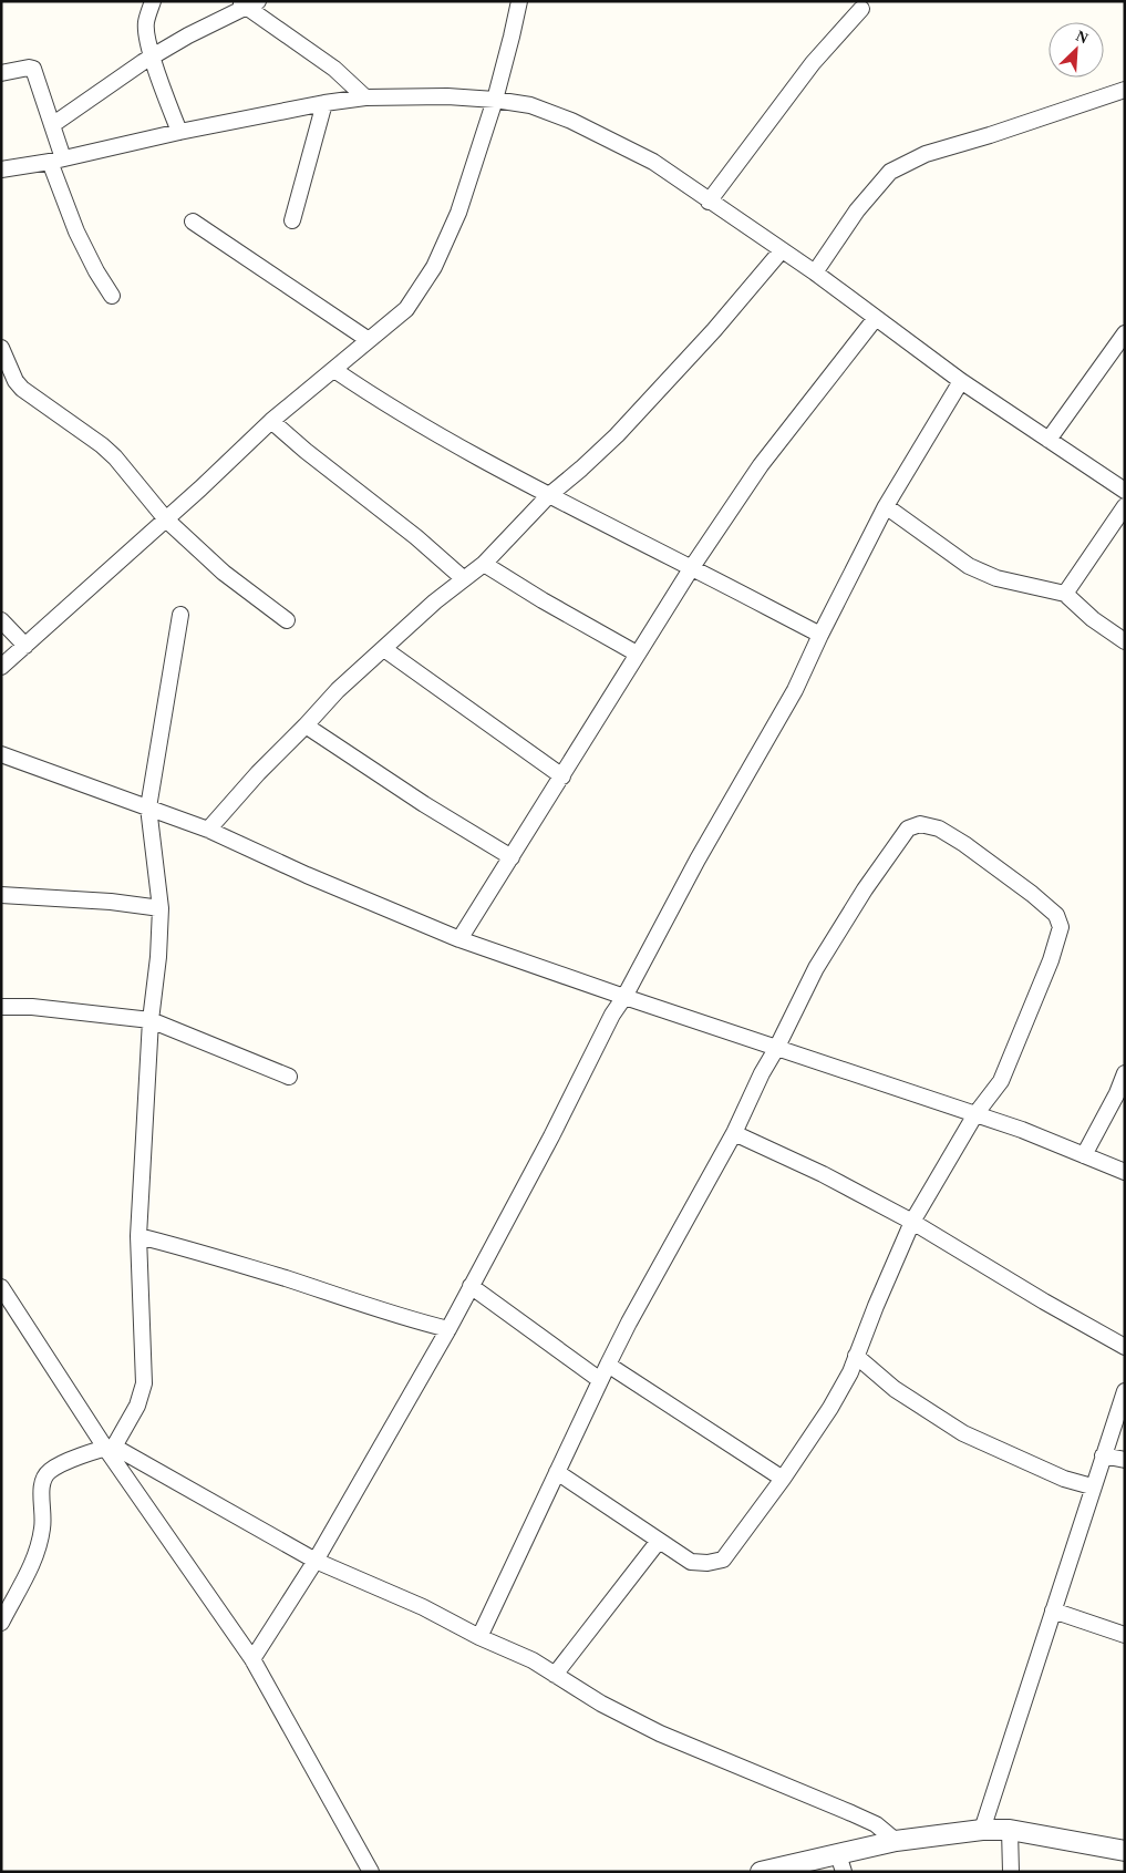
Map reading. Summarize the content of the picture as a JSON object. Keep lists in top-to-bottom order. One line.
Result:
{"north":"top right"}
